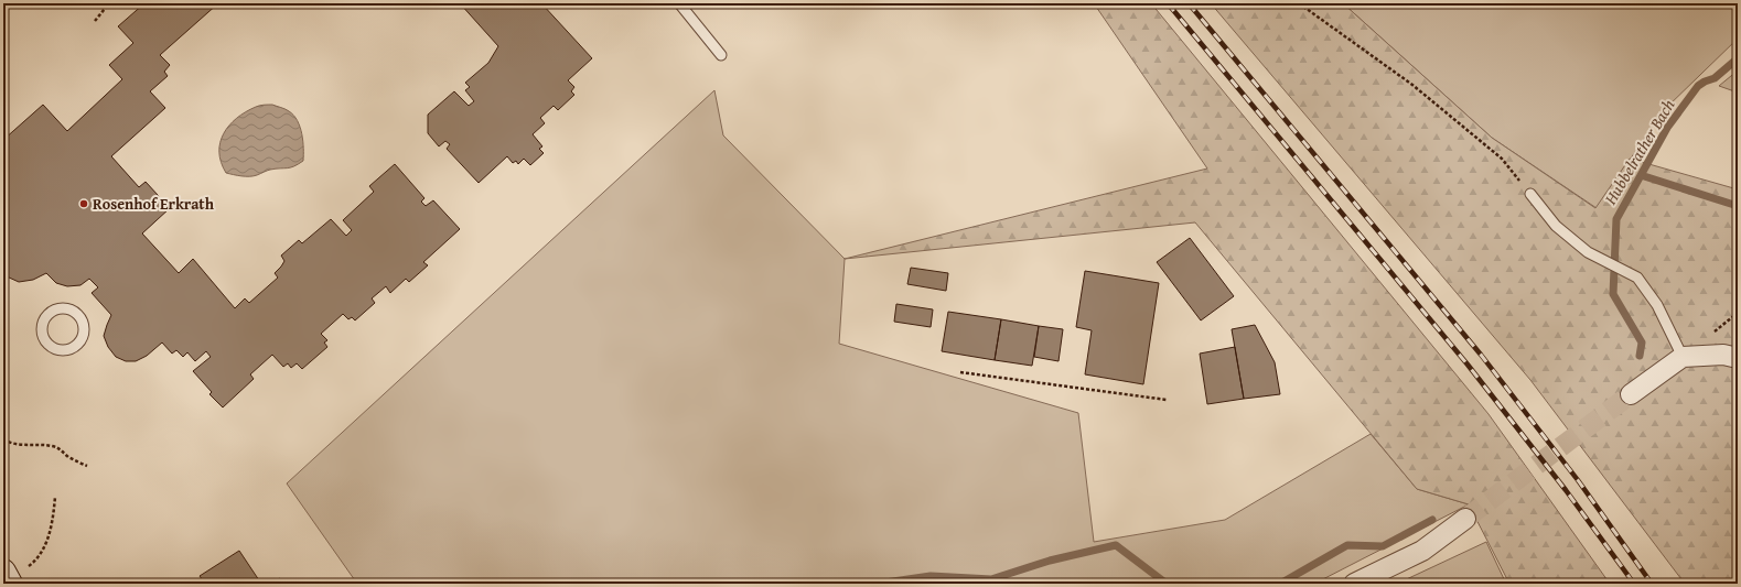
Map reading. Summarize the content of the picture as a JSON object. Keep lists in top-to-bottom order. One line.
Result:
{"water":["Hubbelrather Bach"],"places":["Rosenhof Erkrath"]}
